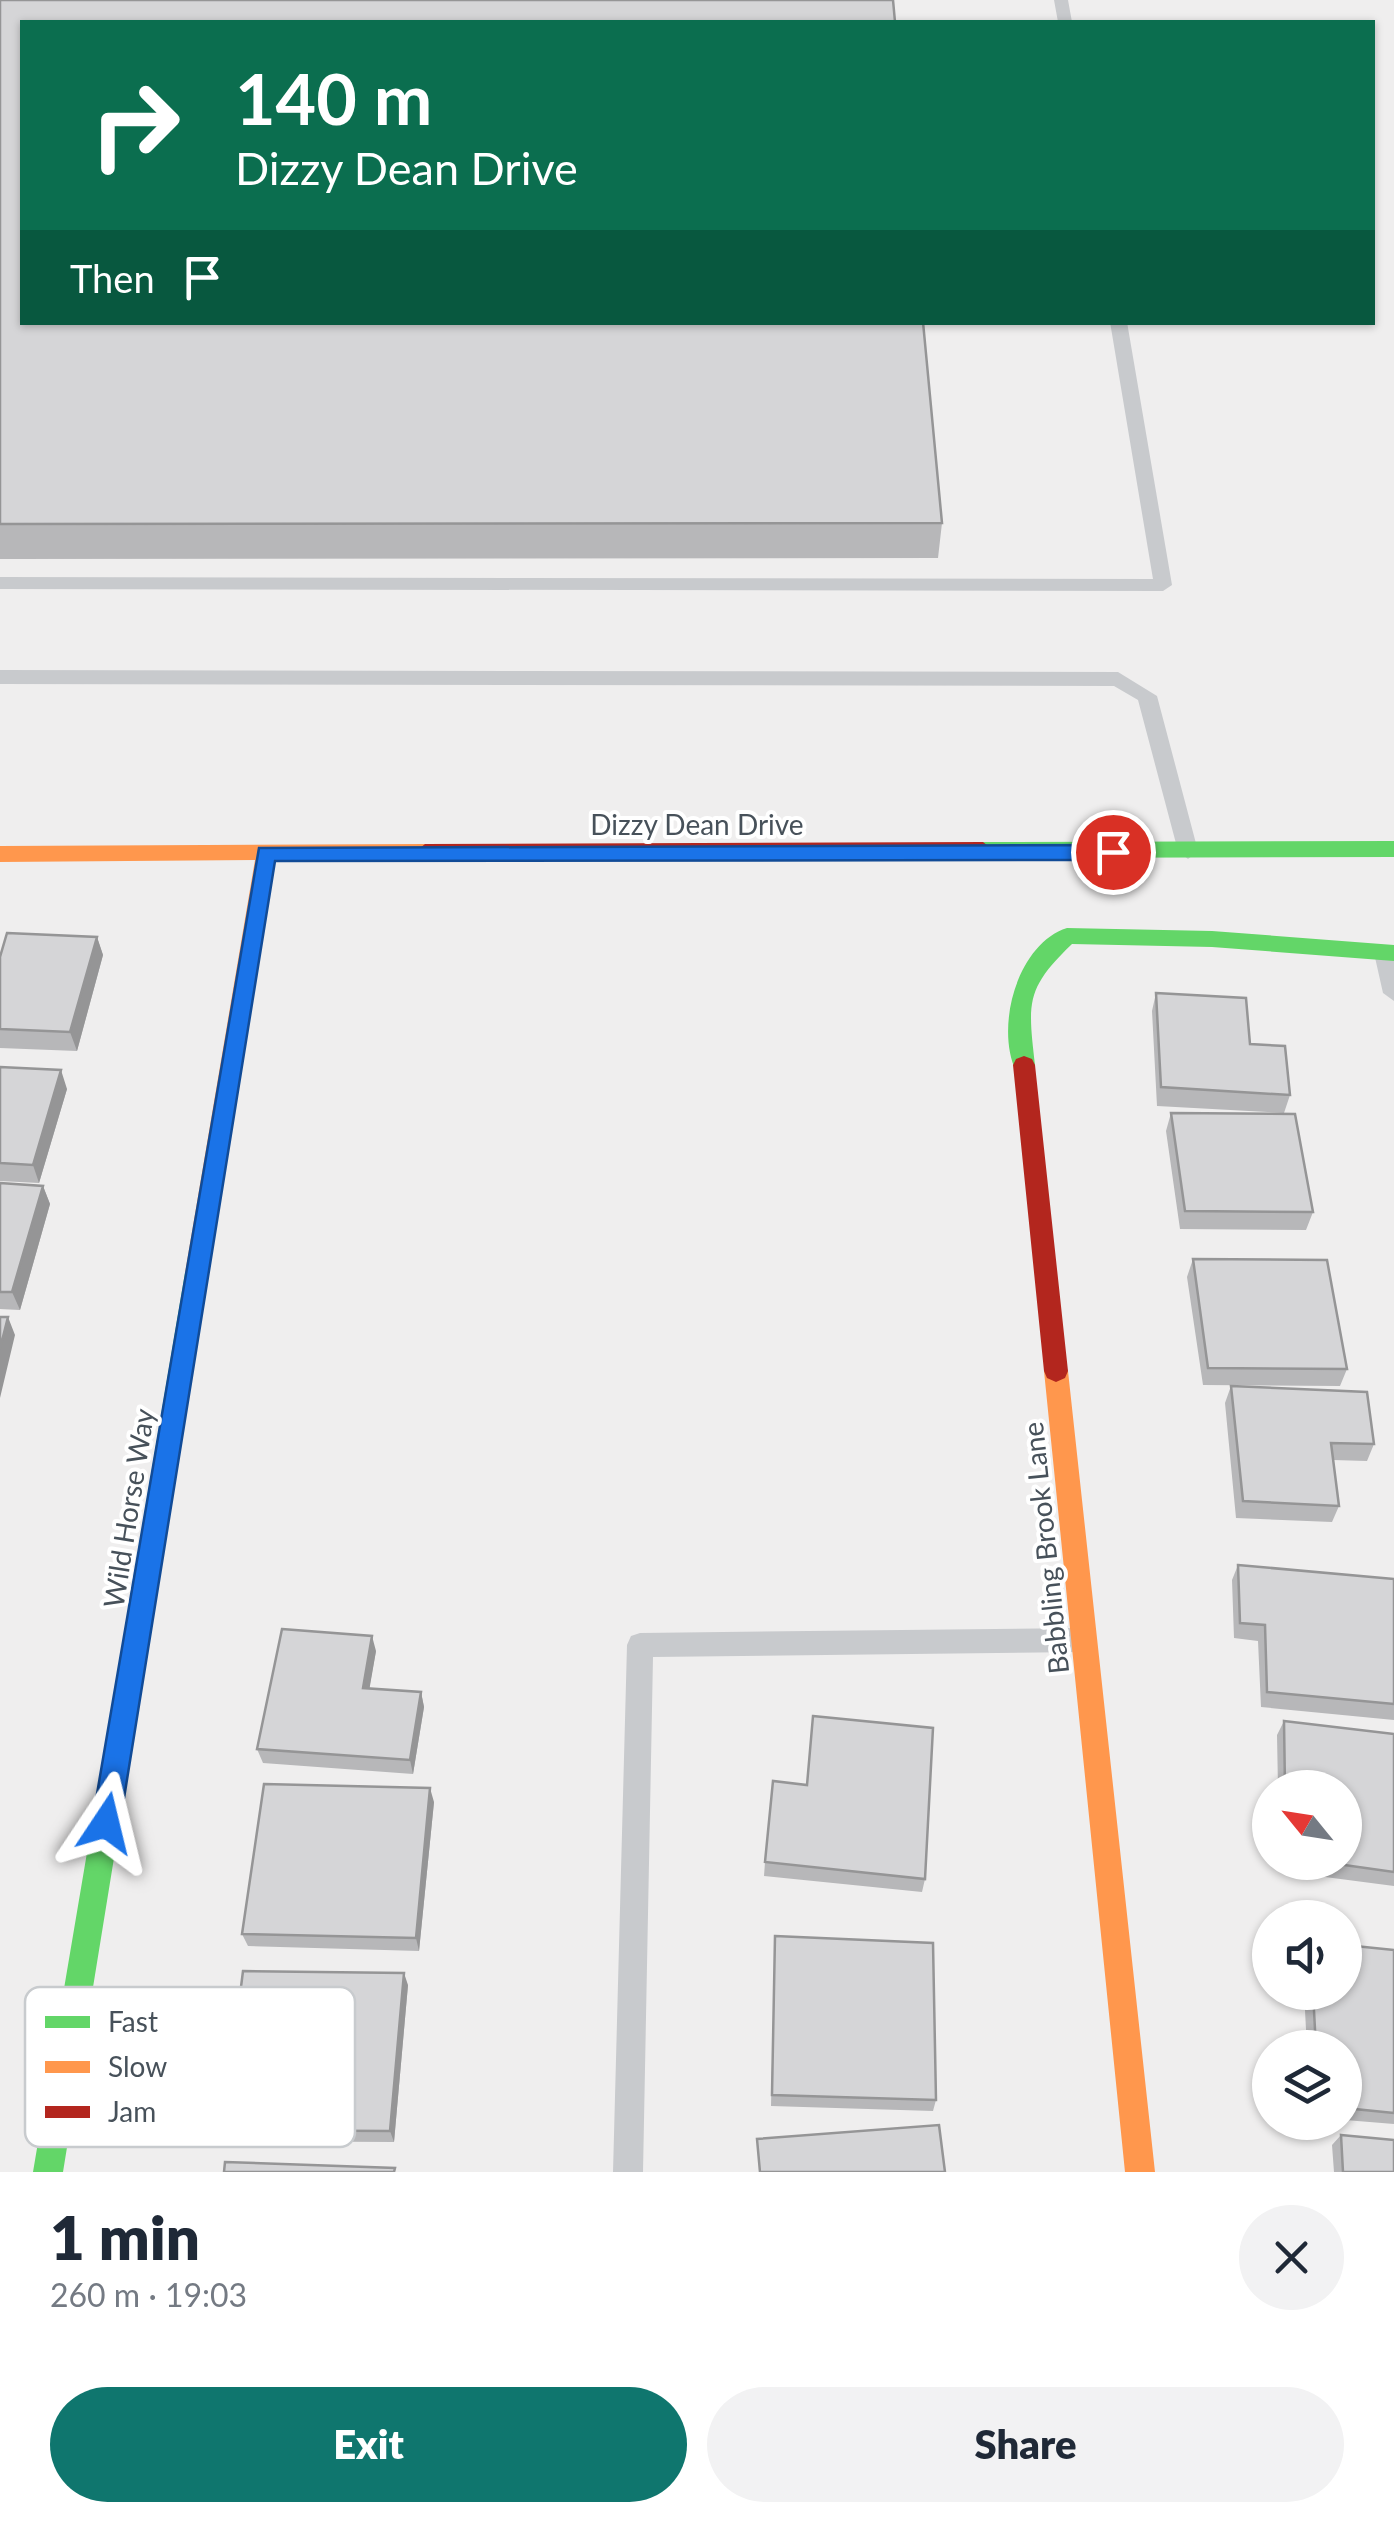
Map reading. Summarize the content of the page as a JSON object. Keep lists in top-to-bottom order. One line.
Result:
{"streets":{"street":["Dizzy Dean Drive","Wild Horse Way","Babbling Brook Lane"]},"crossings":[["Dizzy Dean Drive","Wild Horse Way"]],"legend":["Fast","Slow","Jam"],"north":"top left","page":{"turn":["140 m","Dizzy Dean Drive"],"then":"Then","heading":["1 min","260 m · 19:03"],"buttons":["Exit","Share"]}}
